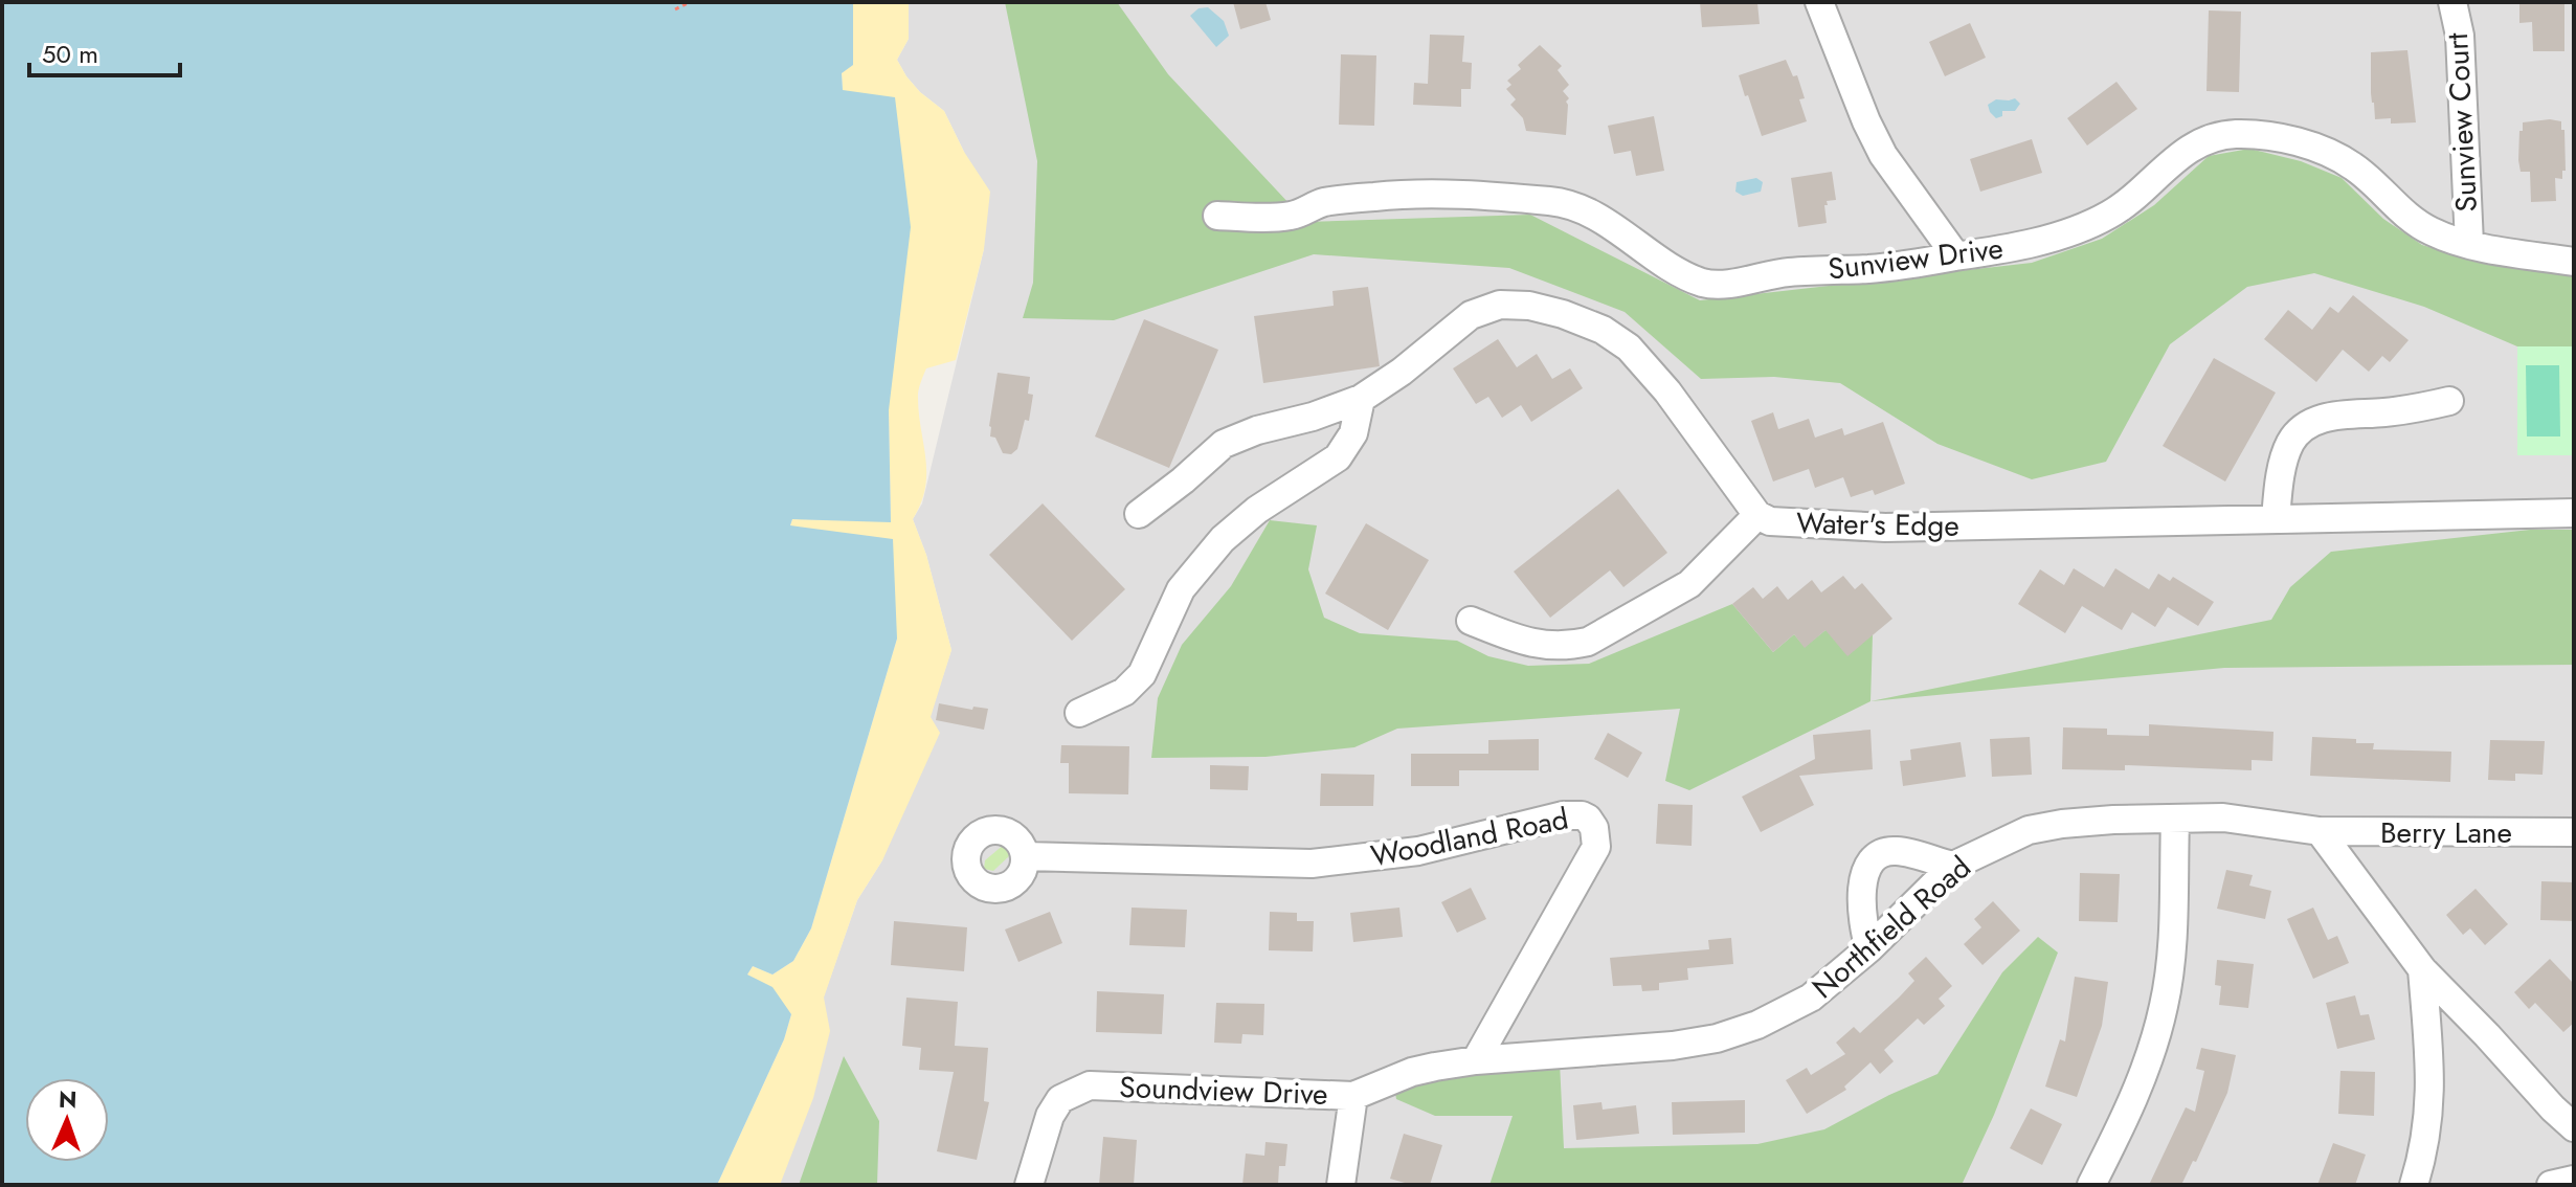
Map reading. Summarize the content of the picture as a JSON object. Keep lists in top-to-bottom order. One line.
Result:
{"streets":{"street":["Sunview Court","Sunview Drive","Water's Edge","Berry Lane","Woodland Road","Northfield Road","Soundview Drive"]},"crossings":[["Sunview Court","Sunview Drive"],["Berry Lane","Northfield Road"],["Woodland Road","Northfield Road"],["Woodland Road","Soundview Drive"],["Northfield Road","Soundview Drive"]],"scale_bar":"50 m","north":"top"}
